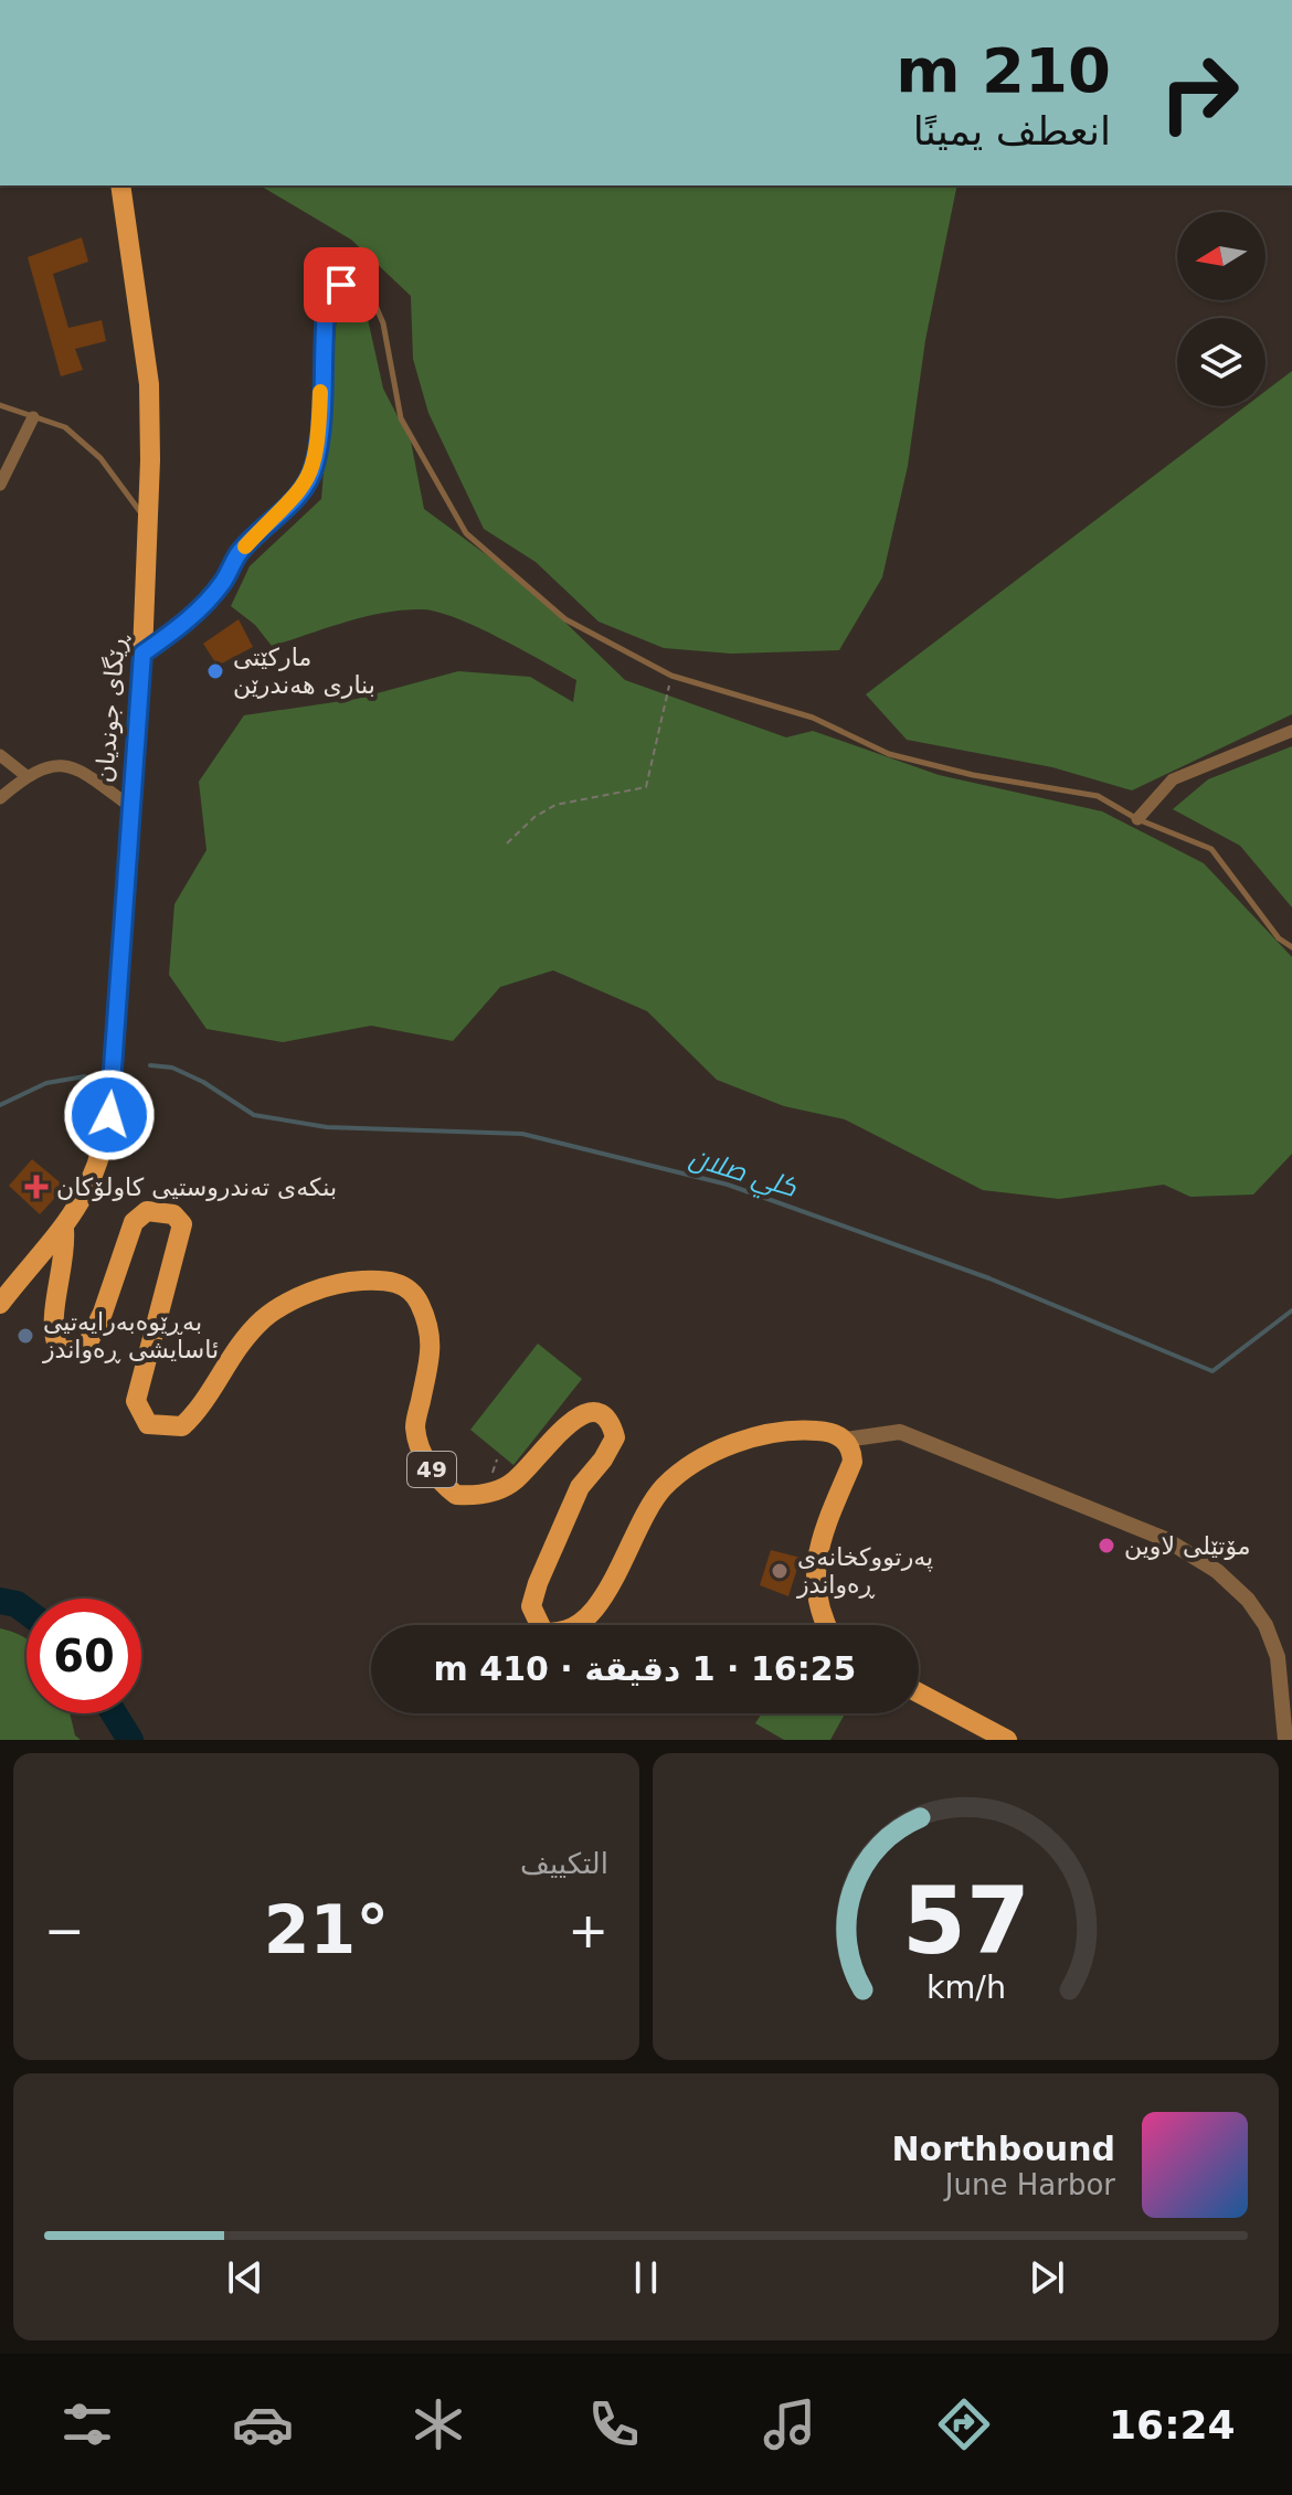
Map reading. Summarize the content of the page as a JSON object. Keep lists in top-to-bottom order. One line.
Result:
{"streets":{"main road":["ڕێگای جوندیان","49"]},"crossings":[["ڕێگای جوندیان","49"]],"water":["كلي صلان"],"places":{"other":["مارکێتی بناری هەندرێن","بەڕێوەبەرایەتیی ئاسایشی ڕەواندز","مۆتێلی لاوین","پەرتووکخانەی ڕەواندز"],"health":["بنکەی تەندروستیی کاولۆکان"]},"north":"left","page":{"turn":["210 m","انعطف يمينًا"],"limit":"60","trip":"16:25 · 1 دقيقة · 410 m","tile":"التكييف","heat":["−","21°","+"],"song":["Northbound","June Harbor"],"tabs":"16:24","gauge":["57","km/h"]}}
